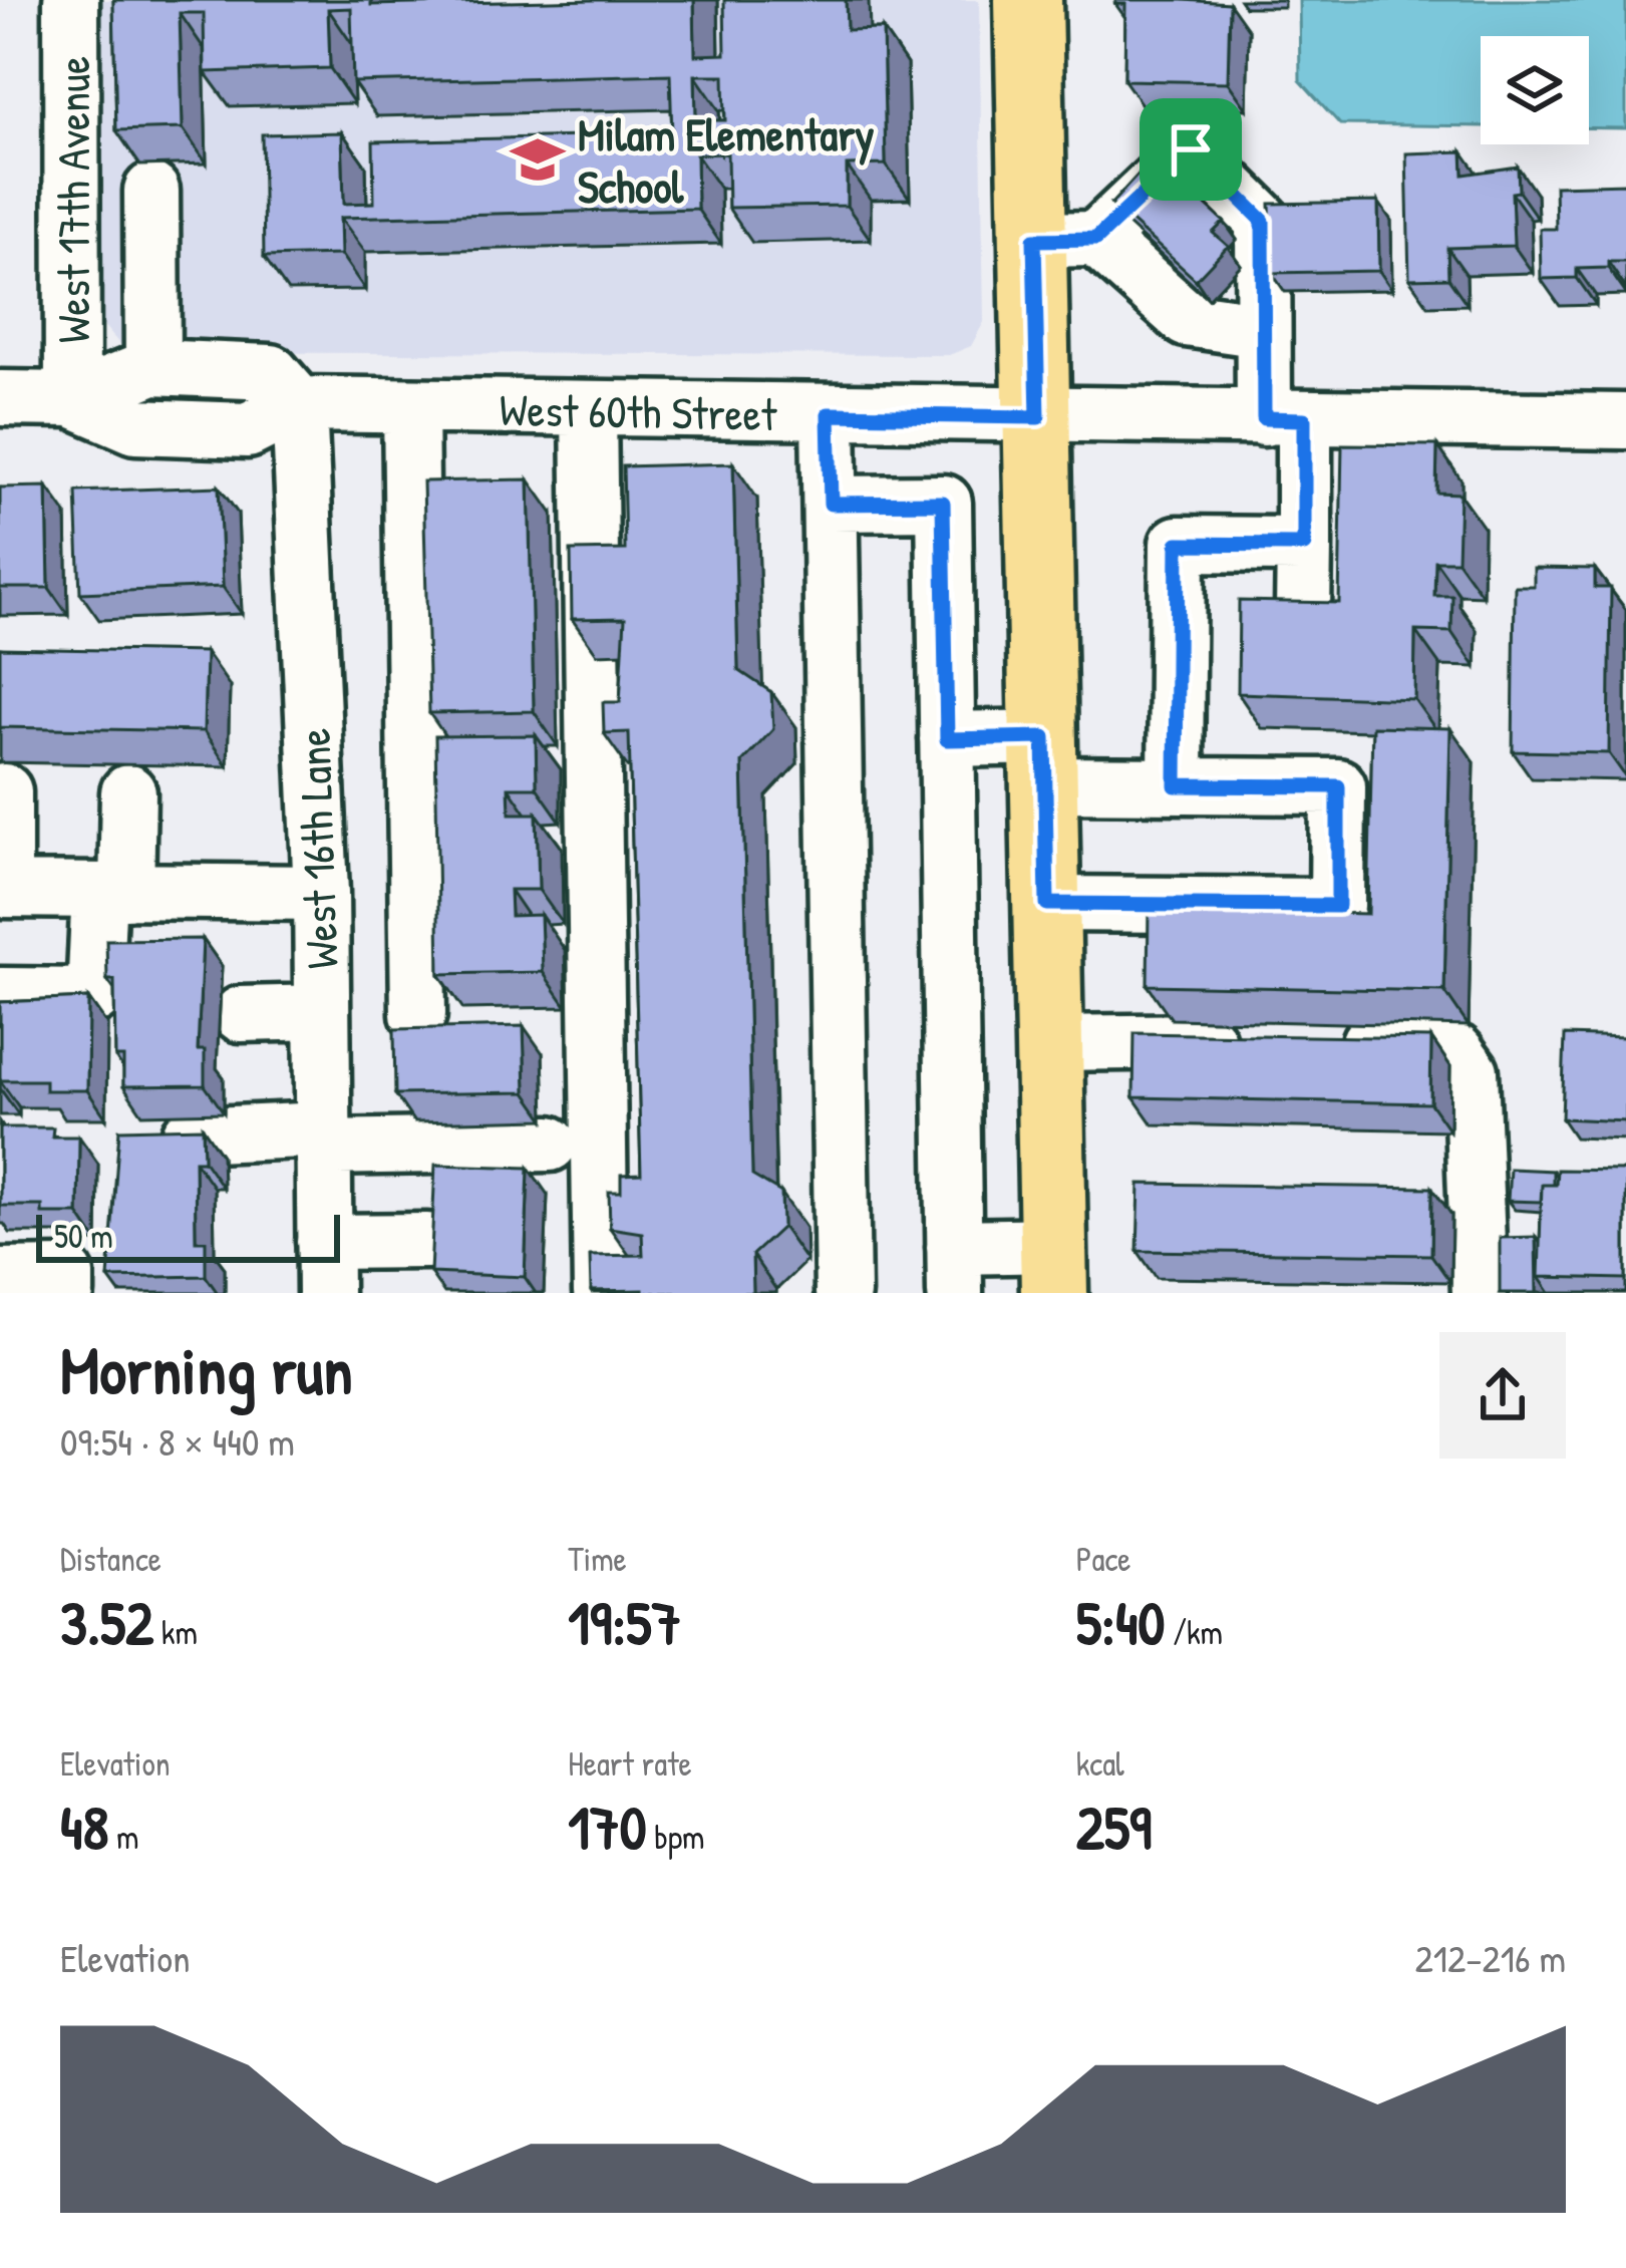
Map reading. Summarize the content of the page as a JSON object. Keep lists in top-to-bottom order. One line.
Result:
{"streets":{"street":["West 17th Avenue","West 60th Street","West 16th Lane"]},"crossings":[["West 17th Avenue","West 60th Street"],["West 60th Street","West 16th Lane"]],"places":{"school or university":["Milam Elementary School"]},"scale_bar":"50 m","page":{"scale":"50 m","heading":["Morning run","09:54 · 8 × 440 m"],"stats":[["Distance","3.52 km"],["Time","19:57"],["Pace","5:40 /km"],["Elevation","48 m"],["Heart rate","170 bpm"],["kcal","259"]],"chart":["Elevation","212–216 m"]}}
